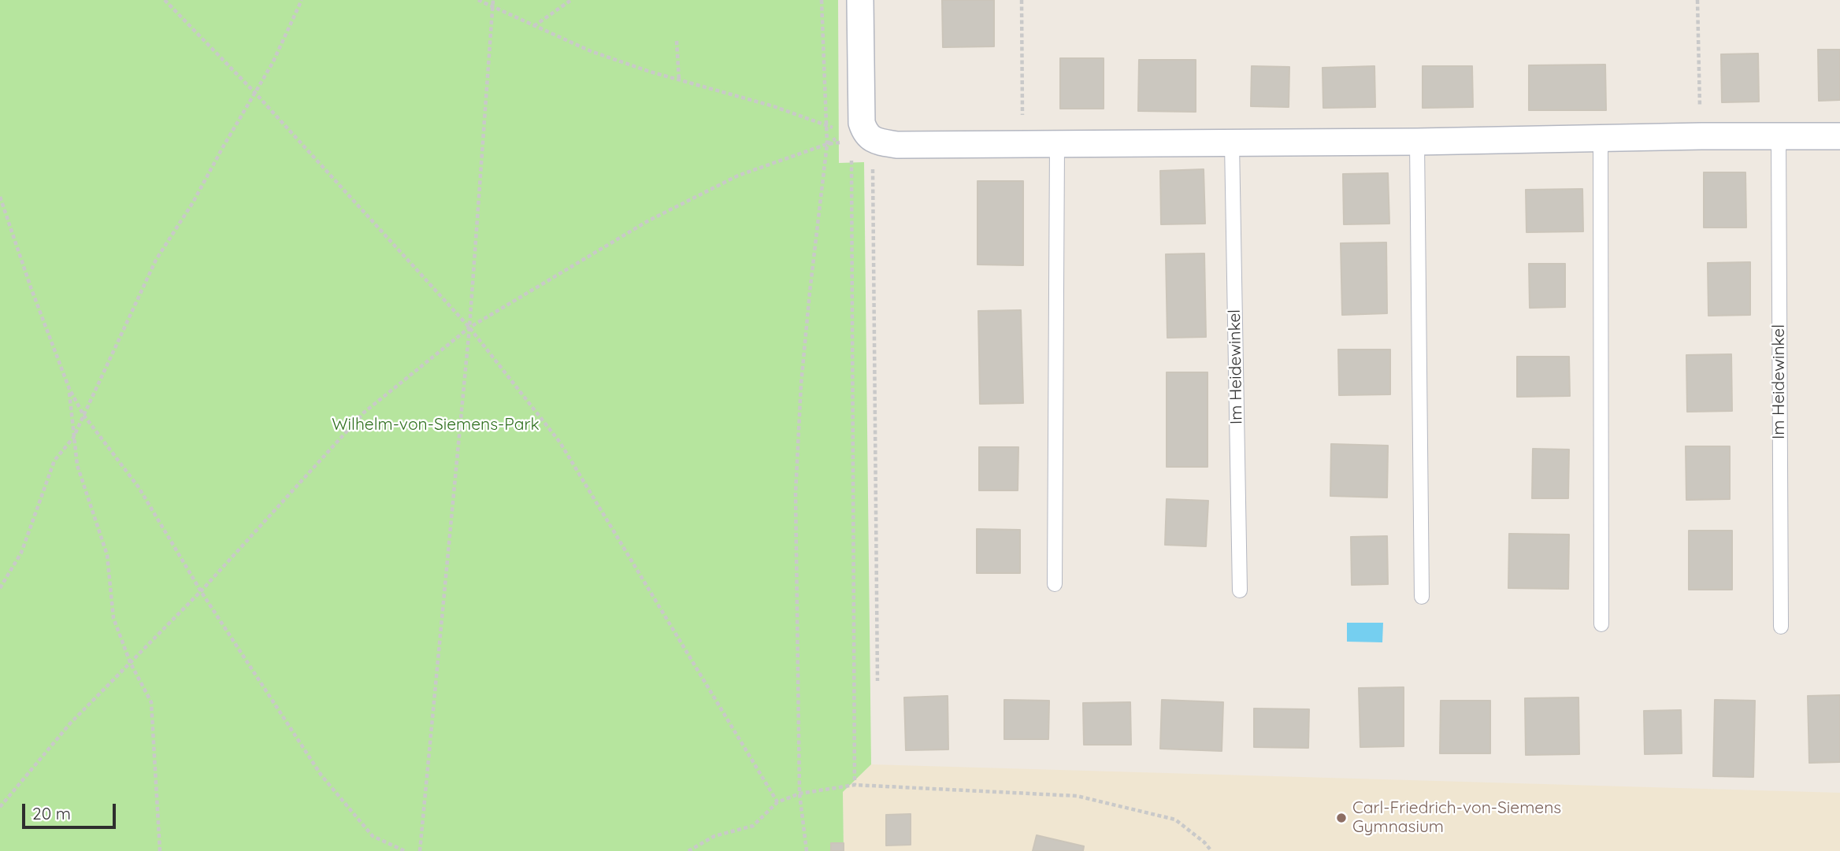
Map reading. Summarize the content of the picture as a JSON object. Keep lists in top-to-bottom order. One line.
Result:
{"streets":{"lane":["Im Heidewinkel"]},"parks":["Wilhelm-von-Siemens-Park"],"places":["Carl-Friedrich-von-Siemens Gymnasium"],"scale_bar":"20 m"}
